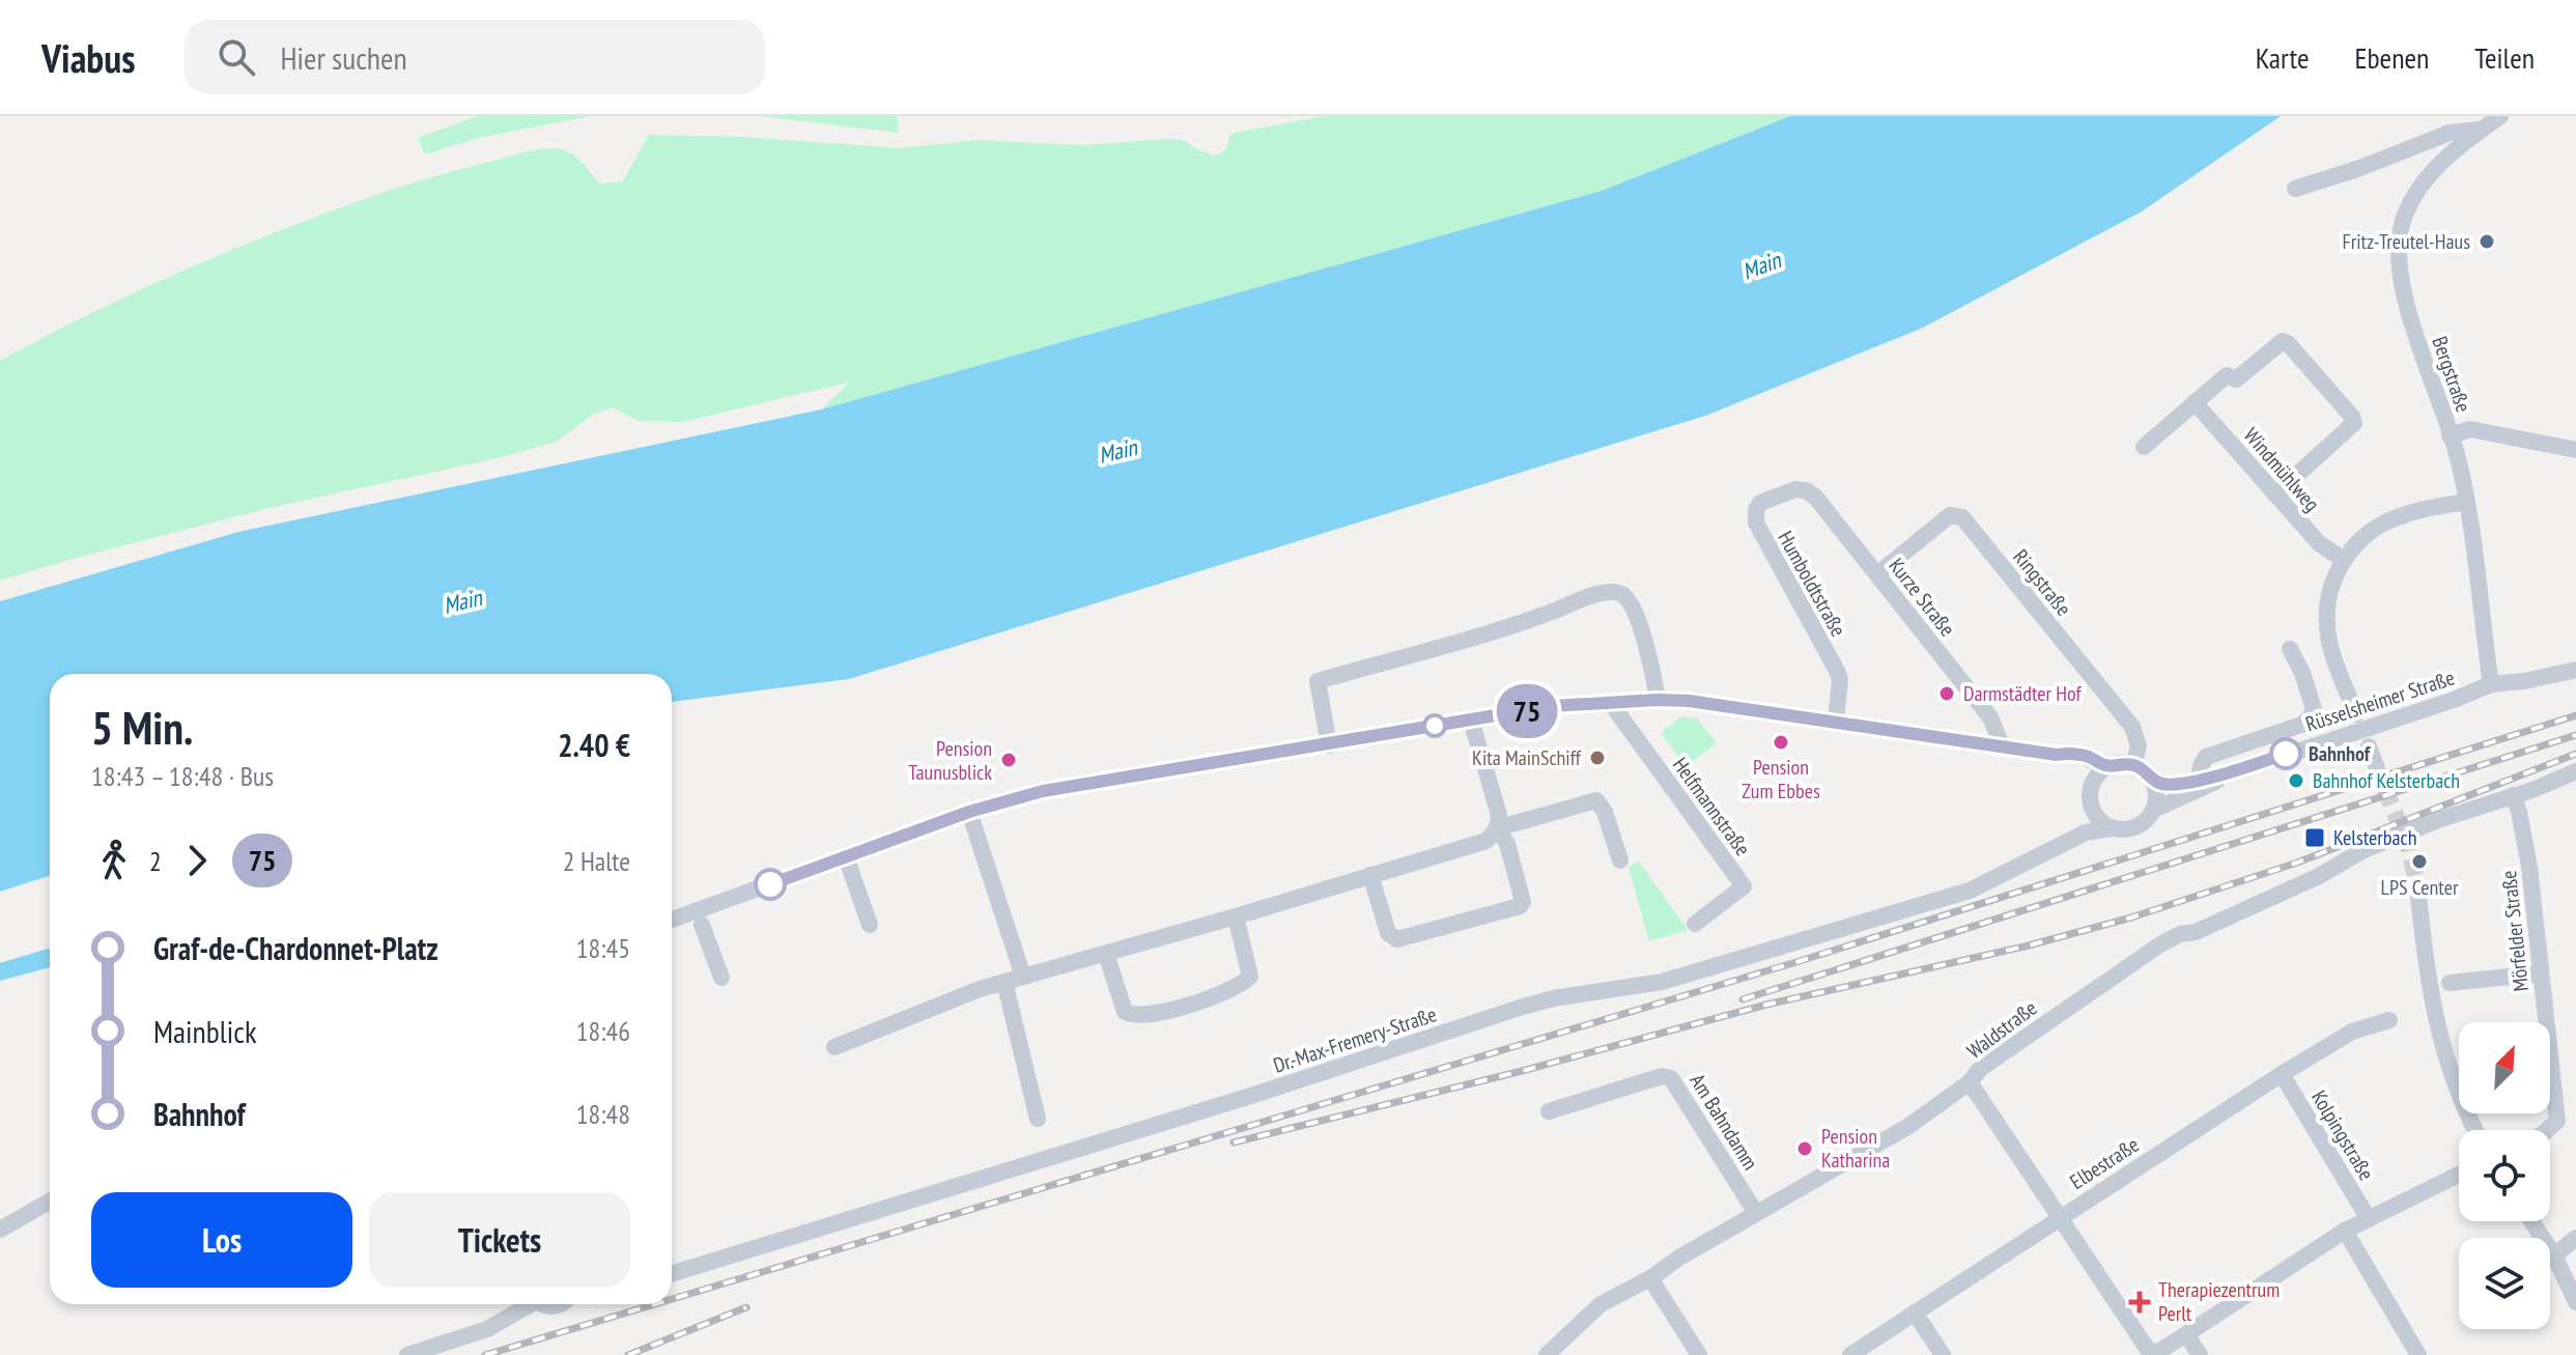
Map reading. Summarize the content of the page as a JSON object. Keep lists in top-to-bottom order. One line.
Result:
{"streets":{"street":["Bergstraße","Windmühlweg","Ringstraße","Humboldtstraße","Kurze Straße","Rüsselsheimer Straße","Helfmannstraße","Mörfelder Straße","Waldstraße","Dr.-Max-Fremery-Straße","Am Bahndamm","Kolpingstraße","Elbestraße"]},"crossings":[["Bergstraße","Rüsselsheimer Straße"],["Ringstraße","Kurze Straße"],["Ringstraße","Rüsselsheimer Straße"],["Ringstraße","Dr.-Max-Fremery-Straße"],["Humboldtstraße","Kurze Straße"],["Rüsselsheimer Straße","Dr.-Max-Fremery-Straße"],["Mörfelder Straße","Waldstraße"],["Waldstraße","Am Bahndamm"],["Kolpingstraße","Elbestraße"]],"water":["Main"],"places":{"other":["Fritz-Treutel-Haus","Darmstädter Hof","Pension Zum Ebbes","Bahnhof","Kita MainSchiff","Pension Taunusblick","Bahnhof Kelsterbach","LPS Center","Pension Katharina"],"transit":["Kelsterbach"],"health":["Therapiezentrum Perlt"]},"lines":["bus line 75"],"north":"top right","page":{"header":"Viabus","search":"Hier suchen","nav":["Karte","Ebenen","Teilen"],"on_map":"75","heading":["5 Min.","18:43 – 18:48 · Bus","2.40 €"],"legs":["2","75","2 Halte"],"list":[{"name":"Graf-de-Chardonnet-Platz","value":"18:45"},{"name":"Mainblick","value":"18:46"},{"name":"Bahnhof","value":"18:48"}],"buttons":["Los","Tickets"]}}
